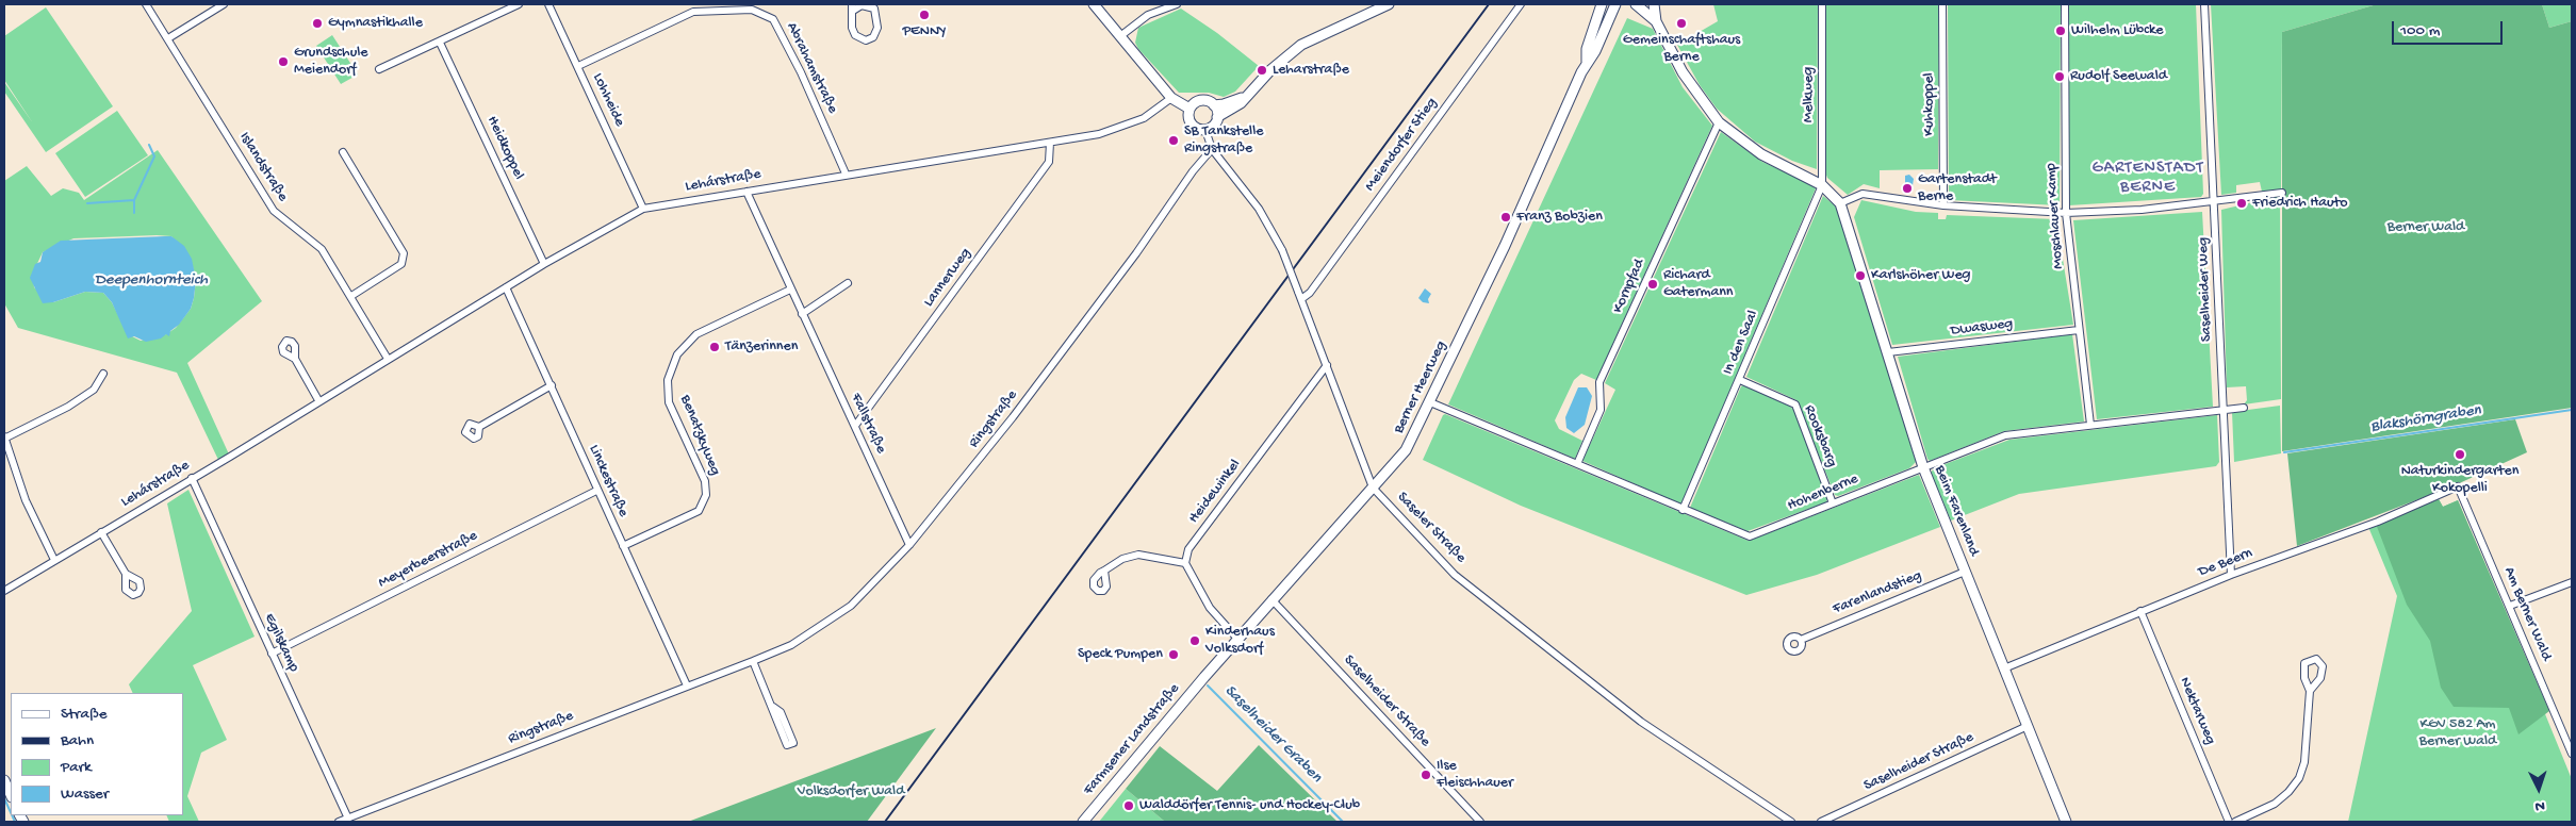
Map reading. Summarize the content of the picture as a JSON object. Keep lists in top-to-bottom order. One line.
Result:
{"streets":{"street":["Abrahamstraße","Melkweg","Lohheide","Kuhkoppel","Meiendorfer Stieg","Heidkoppel","Islandstraße","Lehárstraße","Moschlauer Kamp","Lannerweg","Kornpfad","Saselheider Weg","Dwasweg","In den Saal","Berner Heerweg","Ringstraße","Fallstraße","Benatzkyweg","Rooksbarg","Linckestraße","Heidewinkel","Hohenberne","Beim Farenland","Saseler Straße","Meyerbeerstraße","De Beern","Farenlandstieg","Am Berner Wald","Egilskamp","Saselheider Straße","Nektarweg","Farmsener Landstraße"]},"crossings":[["Abrahamstraße","Lohheide"],["Abrahamstraße","Lehárstraße"],["Melkweg","In den Saal"],["Lohheide","Lehárstraße"],["Meiendorfer Stieg","Saseler Straße"],["Heidkoppel","Lehárstraße"],["Islandstraße","Lehárstraße"],["Lehárstraße","Lannerweg"],["Lehárstraße","Fallstraße"],["Lehárstraße","Linckestraße"],["Lehárstraße","Egilskamp"],["Moschlauer Kamp","Dwasweg"],["Moschlauer Kamp","Hohenberne"],["Lannerweg","Fallstraße"],["Kornpfad","Hohenberne"],["Saselheider Weg","Hohenberne"],["Saselheider Weg","De Beern"],["Dwasweg","Beim Farenland"],["In den Saal","Rooksbarg"],["In den Saal","Hohenberne"],["Berner Heerweg","Hohenberne"],["Berner Heerweg","Saseler Straße"],["Berner Heerweg","Saselheider Straße"],["Berner Heerweg","Farmsener Landstraße"],["Ringstraße","Fallstraße"],["Ringstraße","Linckestraße"],["Ringstraße","Saseler Straße"],["Ringstraße","Egilskamp"],["Fallstraße","Benatzkyweg"],["Benatzkyweg","Linckestraße"],["Rooksbarg","Hohenberne"],["Linckestraße","Meyerbeerstraße"],["Heidewinkel","Saseler Straße"],["Hohenberne","Beim Farenland"],["Beim Farenland","De Beern"],["Beim Farenland","Farenlandstieg"],["Beim Farenland","Saselheider Straße"],["Meyerbeerstraße","Egilskamp"],["De Beern","Am Berner Wald"],["De Beern","Nektarweg"]],"districts":["GARTENSTADT BERNE"],"water":["Deepenhornteich","Blakshörngraben","Saselheider Graben"],"parks":["Berner Wald","KGV 582 Am Berner Wald","Volksdorfer Wald"],"places":["PENNY","Gymnastikhalle","Gemeinschaftshaus Berne","Wilhelm Lübcke","Grundschule Meiendorf","Leharstraße","Rudolf Seewald","SB Tankstelle Ringstraße","Gartenstadt Berne","Friedrich Hauto","Franz Bobzien","Karlshöher Weg","Richard Gatermann","Tänzerinnen","Naturkindergarten Kokopelli","Kinderhaus Volksdorf","Speck Pumpen","Ilse Fleischhauer","Walddörfer Tennis- und Hockey-Club"],"legend":["Straße","Bahn","Park","Wasser"],"scale_bar":"100 m","north":"bottom"}
